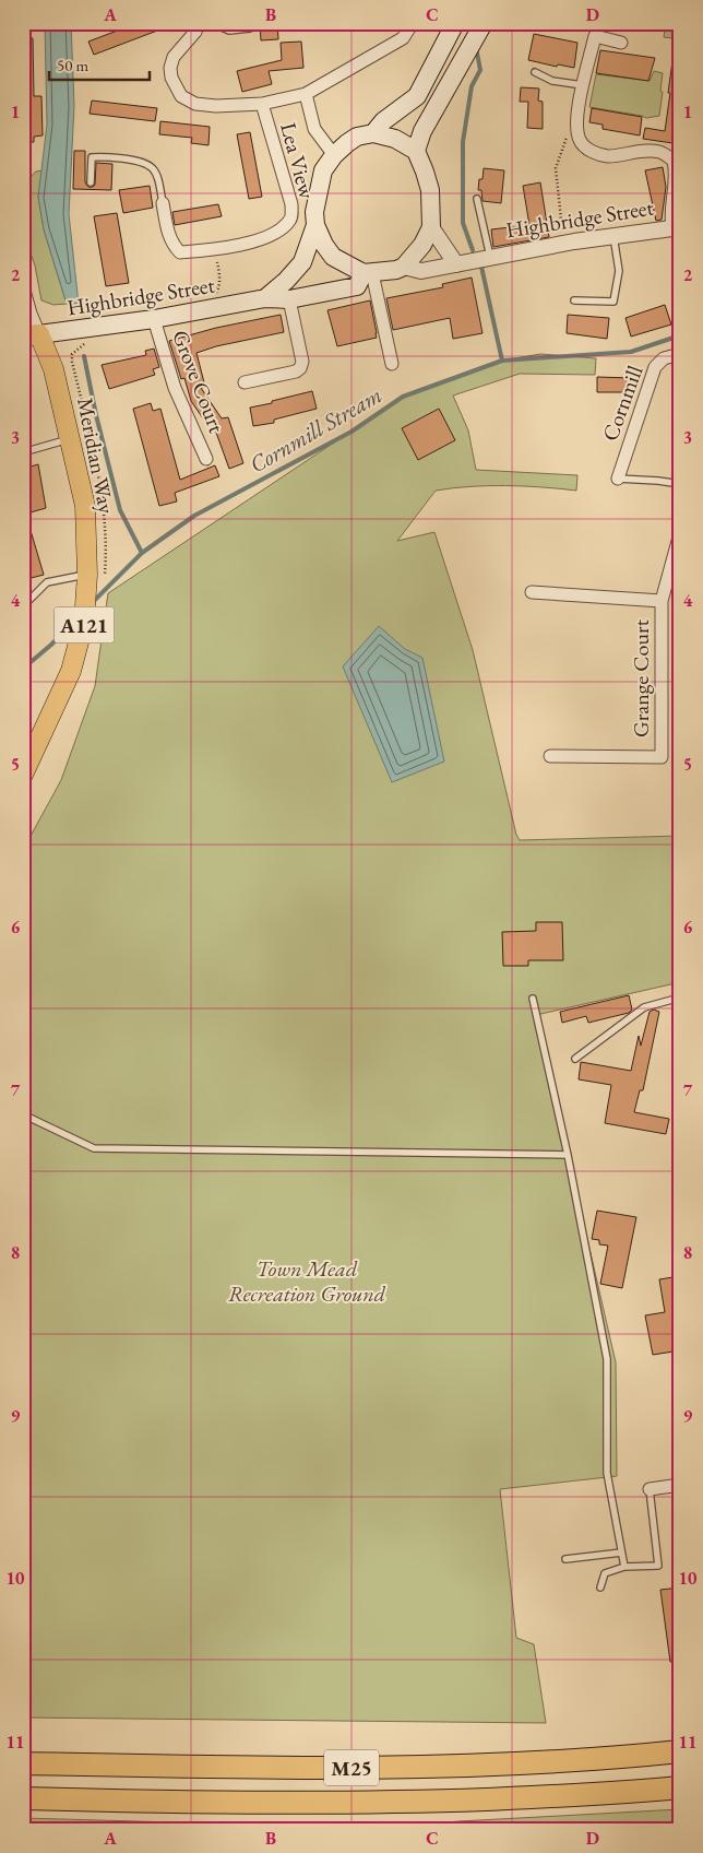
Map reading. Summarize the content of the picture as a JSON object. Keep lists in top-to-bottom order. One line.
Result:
{"streets":{"highway":["M25"],"main road":["Highbridge Street","Meridian Way","A121"],"street":["Lea View","Grove Court","Cornmill","Grange Court"]},"crossings":[["Highbridge Street","Grove Court"],["Highbridge Street","Meridian Way"]],"water":["Cornmill Stream"],"parks":["Town Mead Recreation Ground"],"scale_bar":"50 m","grid":{"columns":["A","B","C","D"],"rows":["1","2","3","4","5","6","7","8","9","10","11"]}}
